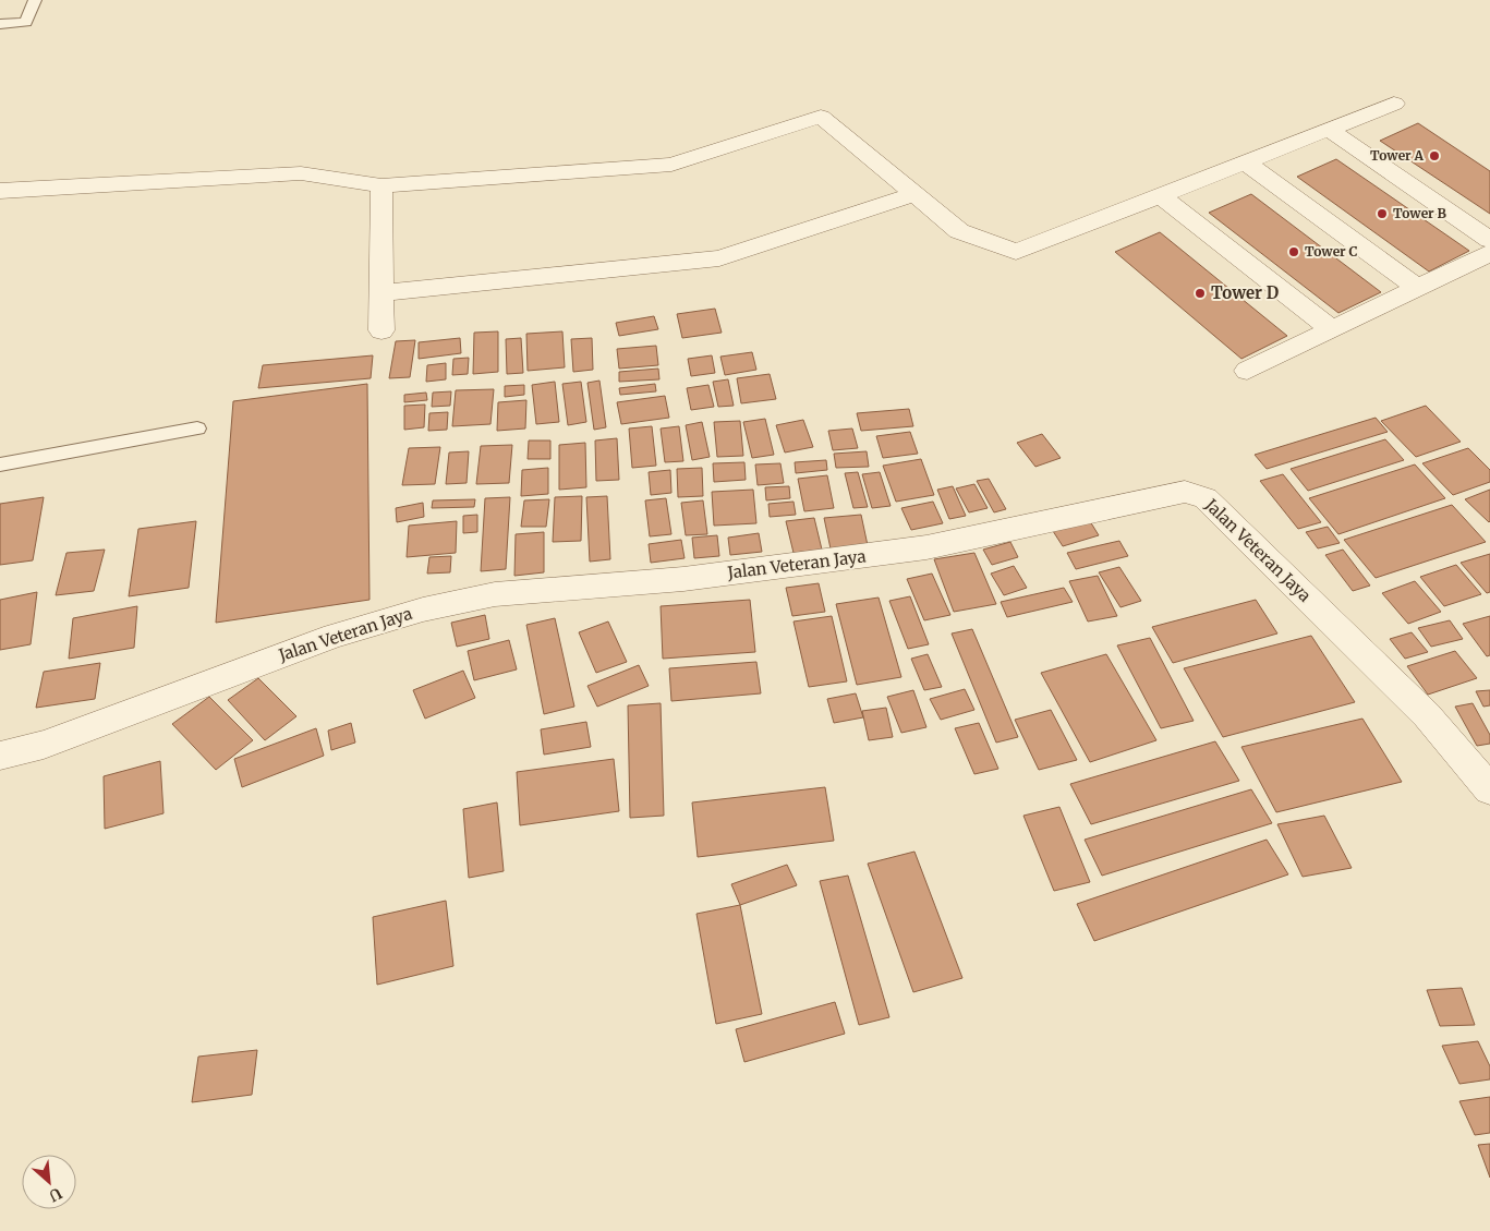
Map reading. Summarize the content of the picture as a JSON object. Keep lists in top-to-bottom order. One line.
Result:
{"streets":{"street":["Jalan Veteran Jaya"]},"places":["Tower A","Tower B","Tower C","Tower D"],"north":"bottom right"}
